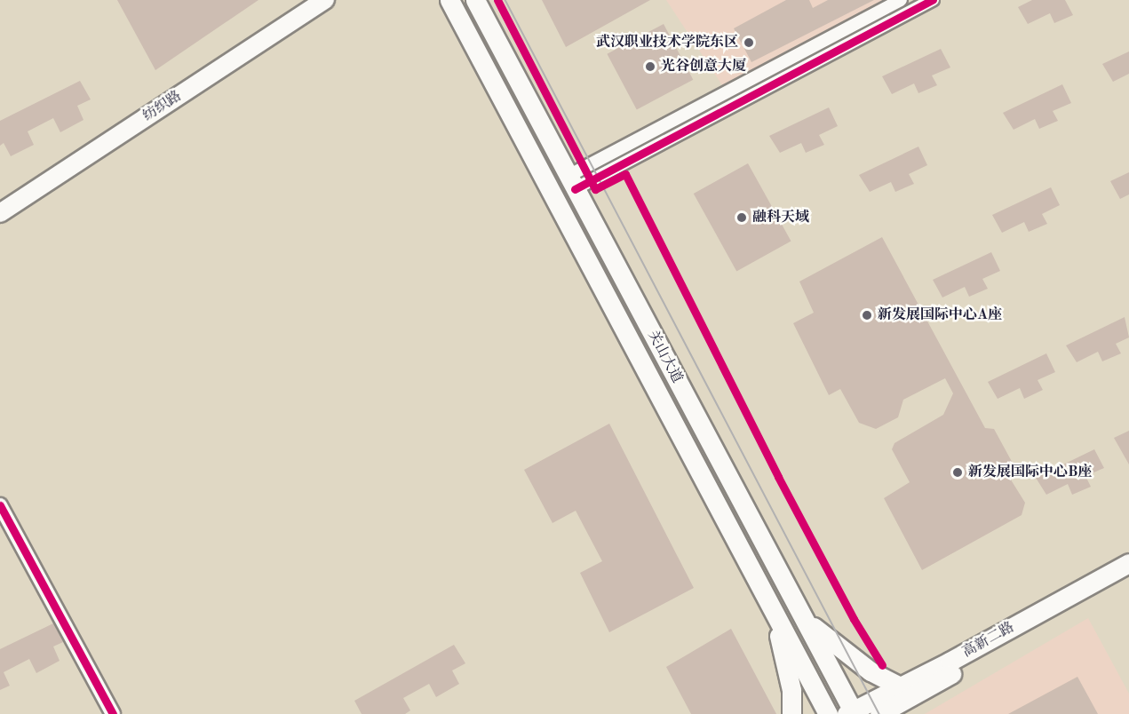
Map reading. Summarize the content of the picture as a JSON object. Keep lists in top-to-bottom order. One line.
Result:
{"streets":{"main road":["纺织路","关山大道","高新二路"]},"crossings":[["关山大道","高新二路"]],"places":["武汉职业技术学院东区","光谷创意大厦","融科天域","新发展国际中心A座","新发展国际中心B座"]}
